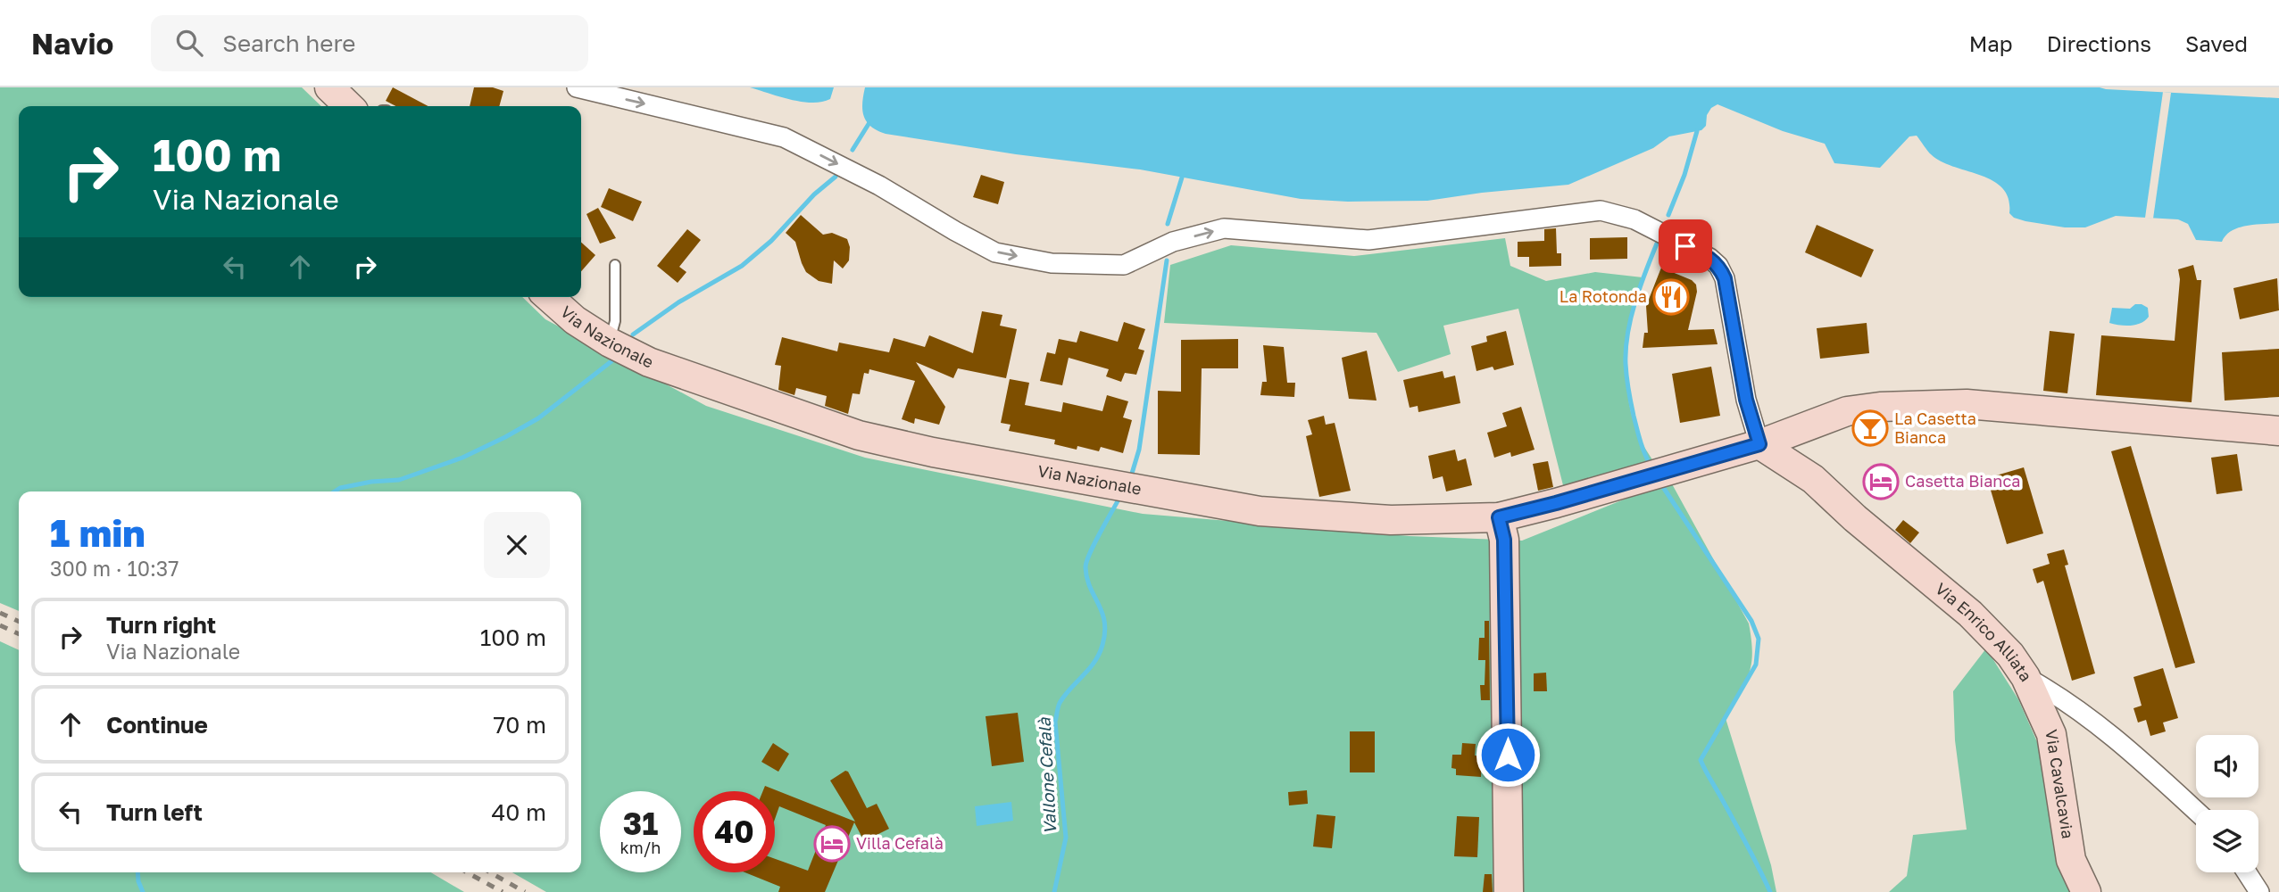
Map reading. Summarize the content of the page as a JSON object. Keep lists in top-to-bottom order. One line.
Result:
{"streets":{"main road":["Via Nazionale","Via Enrico Alliata","Via Cavalcavia"]},"crossings":[["Via Nazionale","Via Enrico Alliata"],["Via Enrico Alliata","Via Cavalcavia"]],"water":["Vallone Cefalà"],"places":{"restaurant":["La Rotonda"],"bar":["La Casetta Bianca"],"hotel":["Casetta Bianca","Villa Cefalà"]},"page":{"header":"Navio","search":"Search here","nav":["Map","Directions","Saved"],"turn":["100 m","Via Nazionale"],"heading":["1 min","300 m · 10:37"],"list":[{"name":"Turn right","note":"Via Nazionale","value":"100 m"},{"name":"Continue","value":"70 m"},{"name":"Turn left","value":"40 m"}],"speed":"31 km/h","limit":"40"}}
